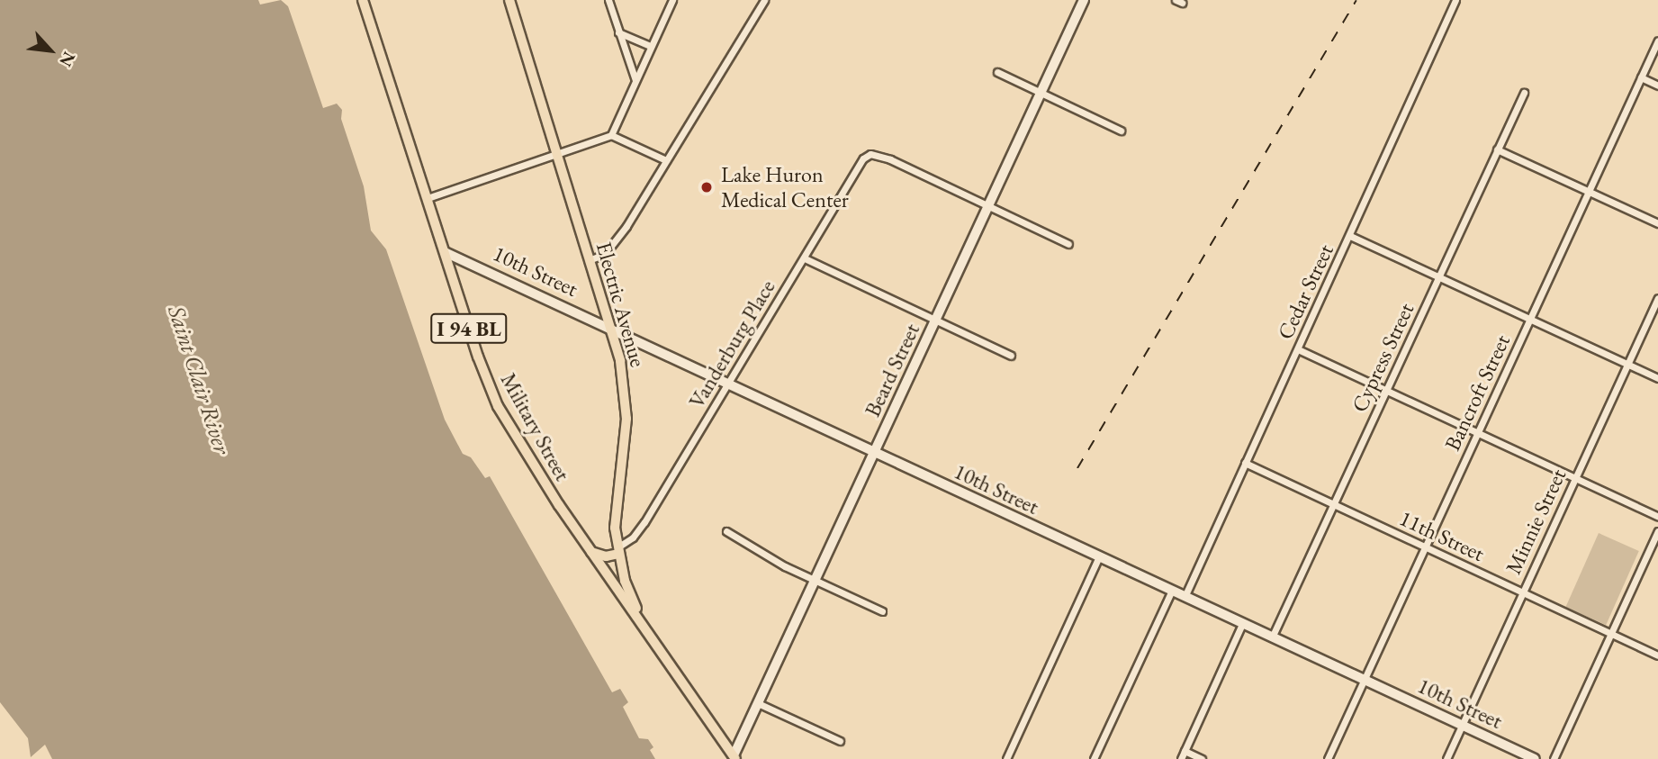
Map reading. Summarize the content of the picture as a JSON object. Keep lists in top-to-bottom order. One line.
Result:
{"streets":{"main road":["Electric Avenue","I 94 BL","Military Street"],"street":["10th Street","Cedar Street","Vanderburg Place","Cypress Street","Beard Street","Bancroft Street","Minnie Street","11th Street"]},"crossings":[["10th Street","Cedar Street"],["10th Street","Electric Avenue"],["10th Street","Vanderburg Place"],["10th Street","Cypress Street"],["10th Street","Beard Street"],["10th Street","Bancroft Street"],["10th Street","Military Street"],["10th Street","Minnie Street"],["Cedar Street","11th Street"],["Electric Avenue","Vanderburg Place"],["Electric Avenue","Military Street"],["Vanderburg Place","Beard Street"],["Cypress Street","11th Street"],["Beard Street","Military Street"],["Bancroft Street","11th Street"],["Minnie Street","11th Street"]],"water":["Saint Clair River"],"places":["Lake Huron Medical Center"],"north":"bottom right"}
